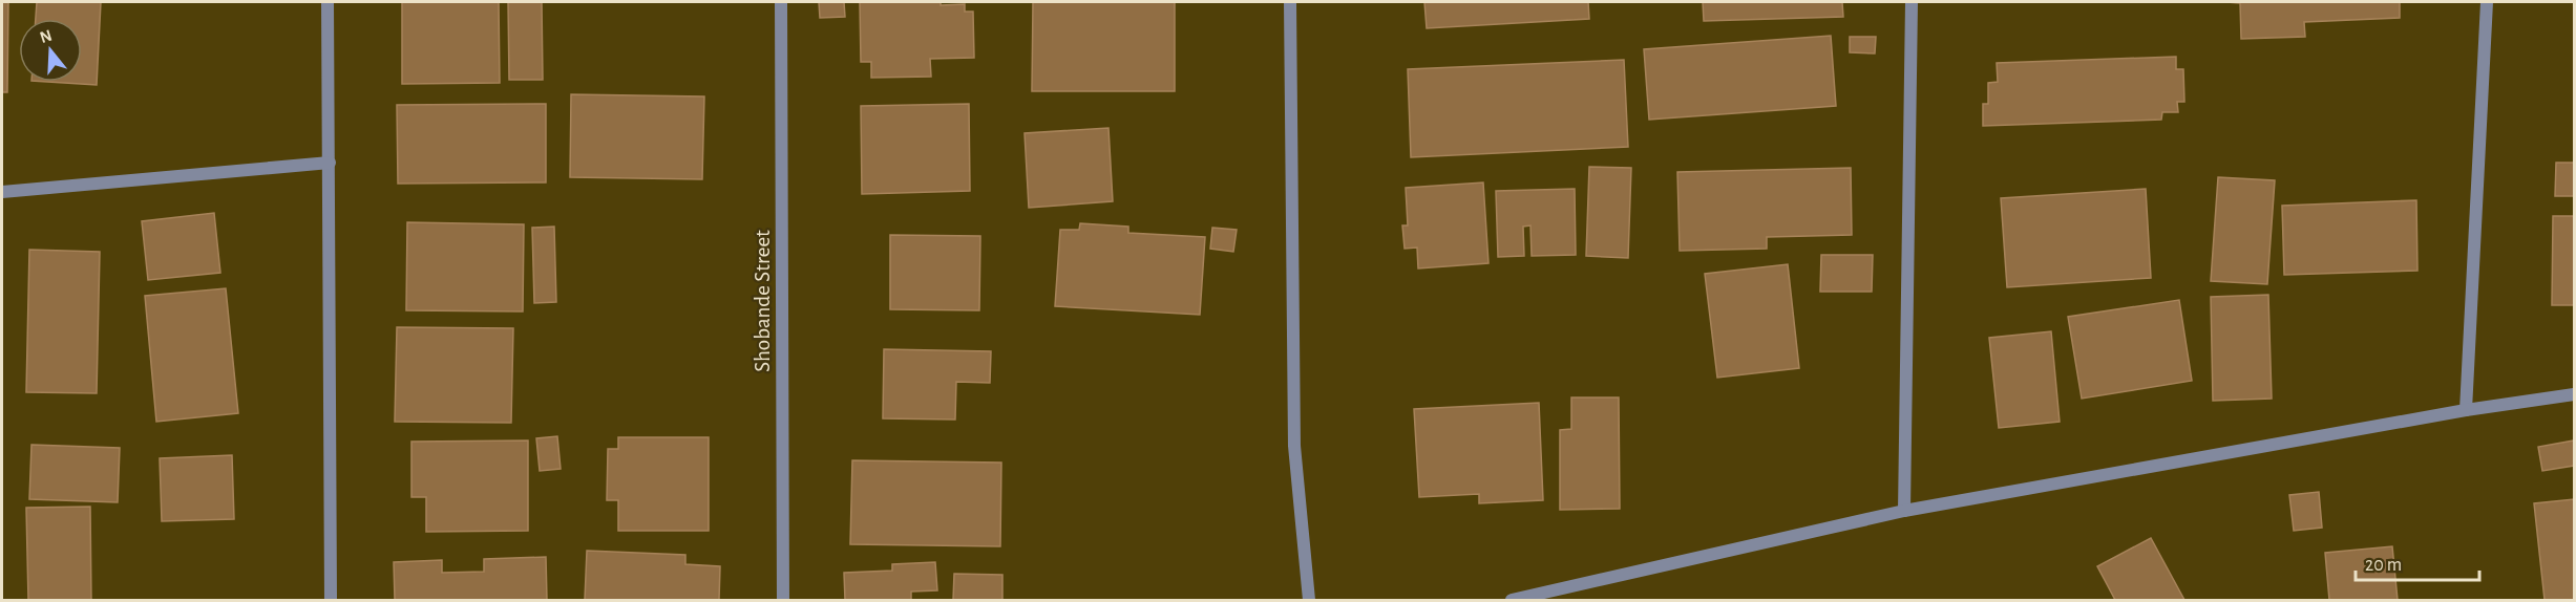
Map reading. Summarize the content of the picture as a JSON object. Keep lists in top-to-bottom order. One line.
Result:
{"streets":{"street":["Shobande Street"]},"scale_bar":"20 m","north":"top"}
